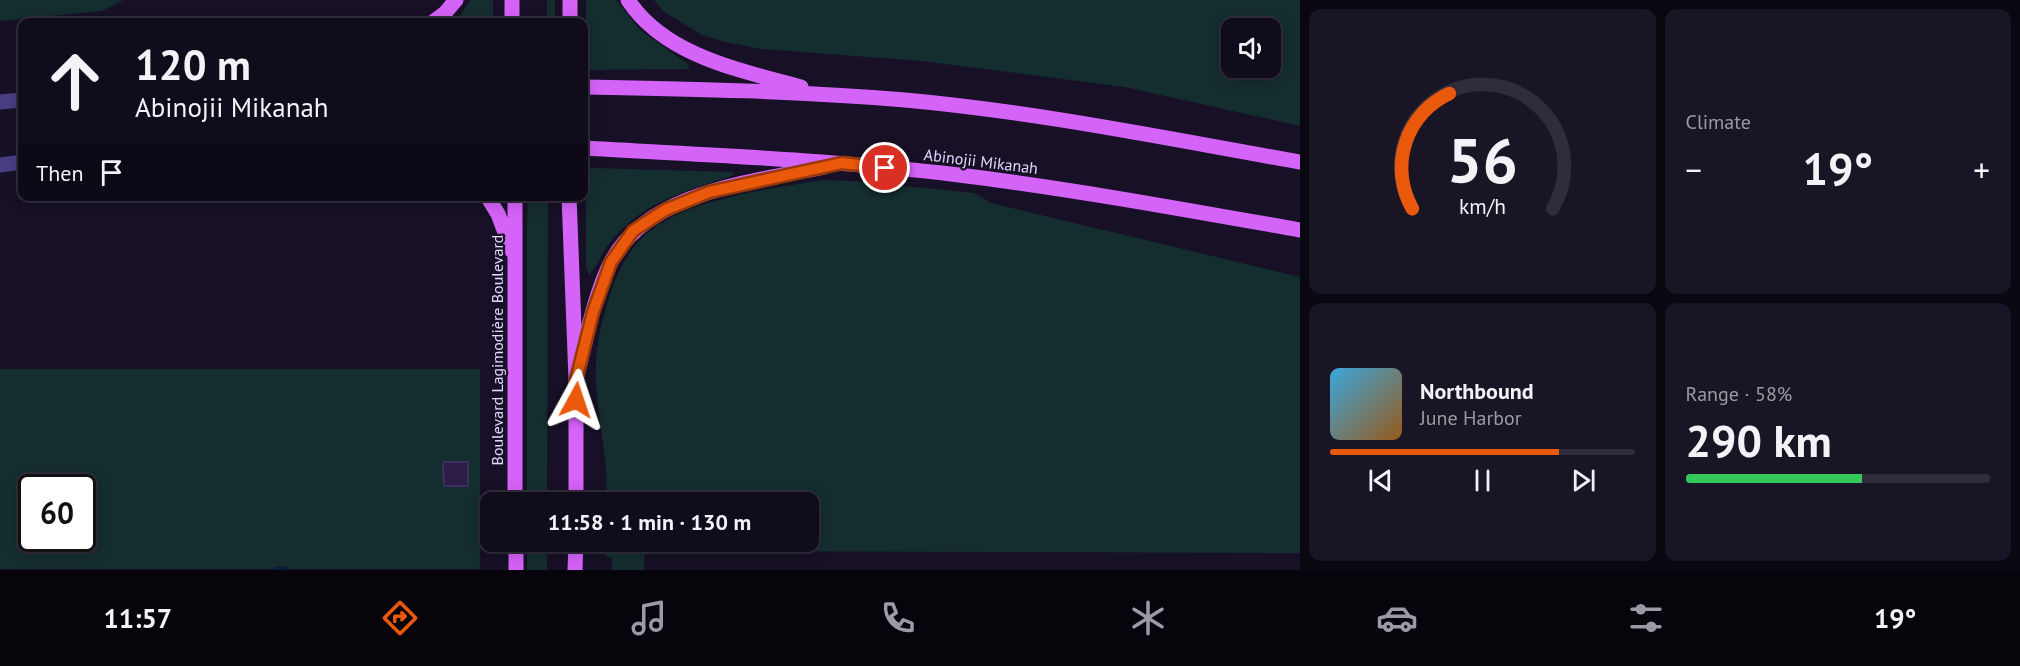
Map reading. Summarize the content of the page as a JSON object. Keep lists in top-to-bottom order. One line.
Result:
{"streets":{"main road":["Abinojii Mikanah","Boulevard Lagimodière Boulevard"]},"page":{"tile":["Climate",["Range · 58%","290 km"]],"turn":["120 m","Abinojii Mikanah"],"then":"Then","heat":["−","19°","+"],"song":["Northbound","June Harbor"],"limit":"60","trip":"11:58 · 1 min · 130 m","tabs":["11:57","19°"],"gauge":["56","km/h"]}}
